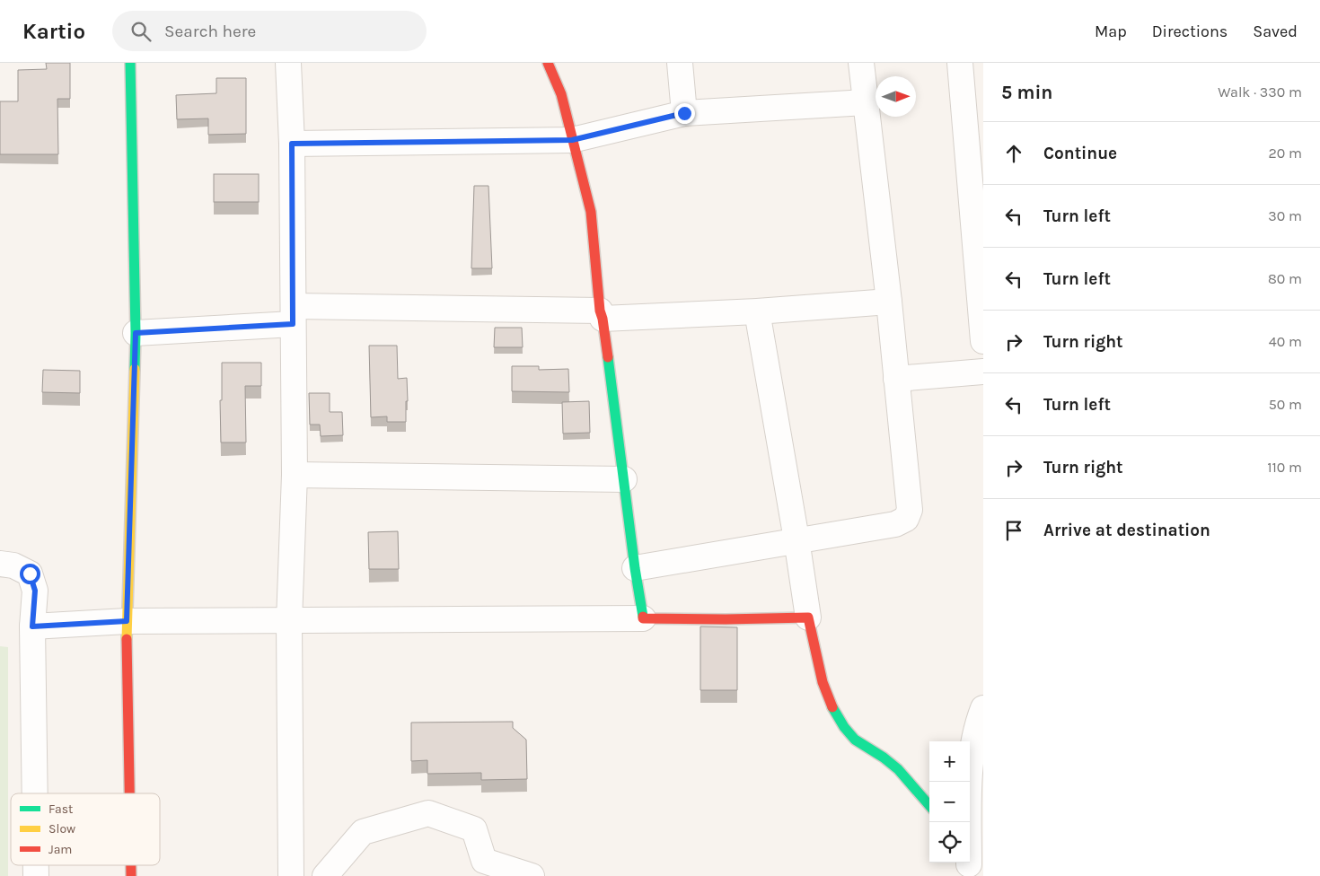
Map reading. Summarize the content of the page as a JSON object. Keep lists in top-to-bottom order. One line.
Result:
{"legend":["Fast","Slow","Jam"],"north":"right","page":{"header":"Kartio","search":"Search here","nav":["Map","Directions","Saved"],"heading":["5 min","Walk · 330 m"],"list":[["Continue","20 m"],["Turn left","30 m"],["Turn left","80 m"],["Turn right","40 m"],["Turn left","50 m"],["Turn right","110 m"],"Arrive at destination"],"map_buttons":["+","−"]}}
